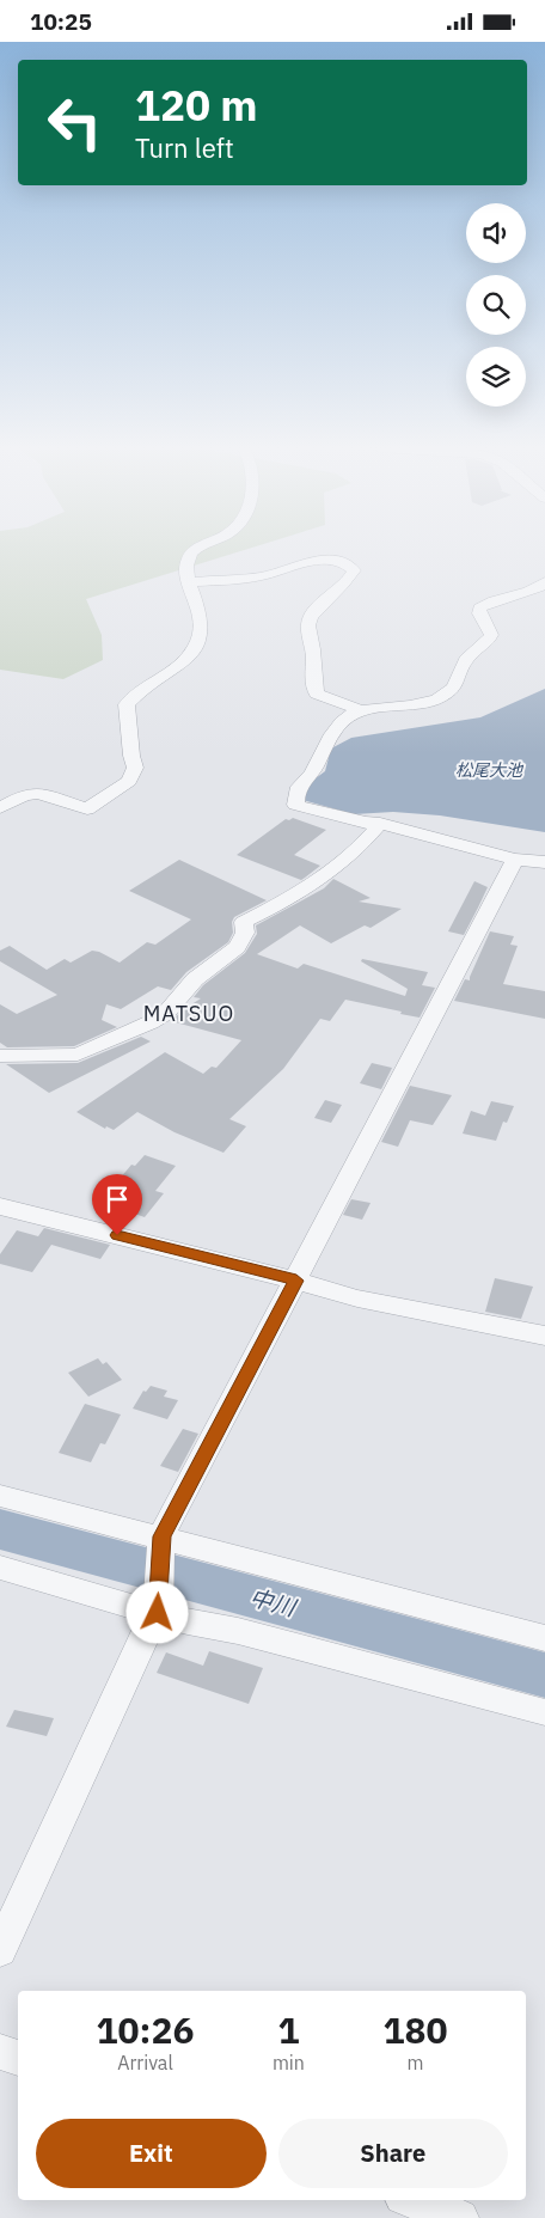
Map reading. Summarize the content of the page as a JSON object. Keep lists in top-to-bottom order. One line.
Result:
{"districts":["MATSUO"],"water":["松尾大池","中川"],"page":{"status":"10:25","turn":["120 m","Turn left"],"eta":["10:26","Arrival","1","min","180","m"],"buttons":["Exit","Share"]}}
